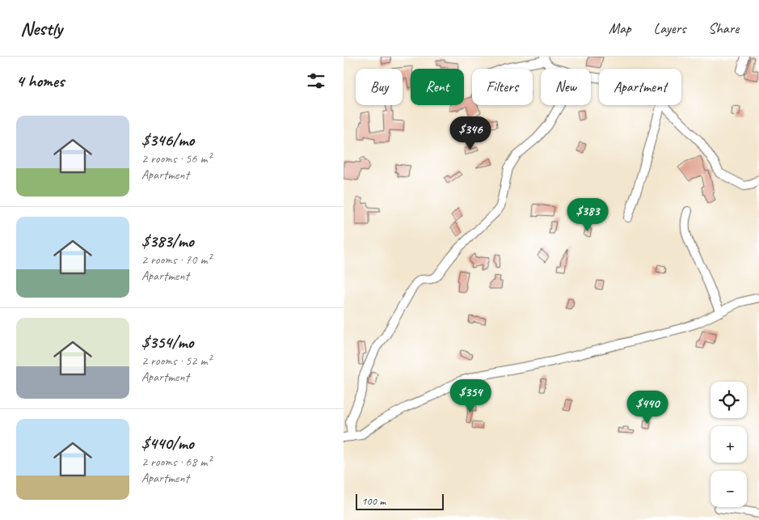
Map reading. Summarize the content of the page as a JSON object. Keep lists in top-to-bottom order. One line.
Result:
{"scale_bar":"100 m","page":{"header":"Nestly","nav":["Map","Layers","Share"],"heading":"4 homes","chip":["Buy","Rent","Filters","New","Apartment"],"list":[{"name":"$346/mo","note":"2 rooms · 56 m² · Apartment"},{"name":"$383/mo","note":"2 rooms · 70 m² · Apartment"},{"name":"$354/mo","note":"2 rooms · 52 m² · Apartment"},{"name":"$440/mo","note":"2 rooms · 68 m² · Apartment"}],"price":["$346","$383","$354","$440"],"map_buttons":["+","−"],"scale":"100 m"}}
